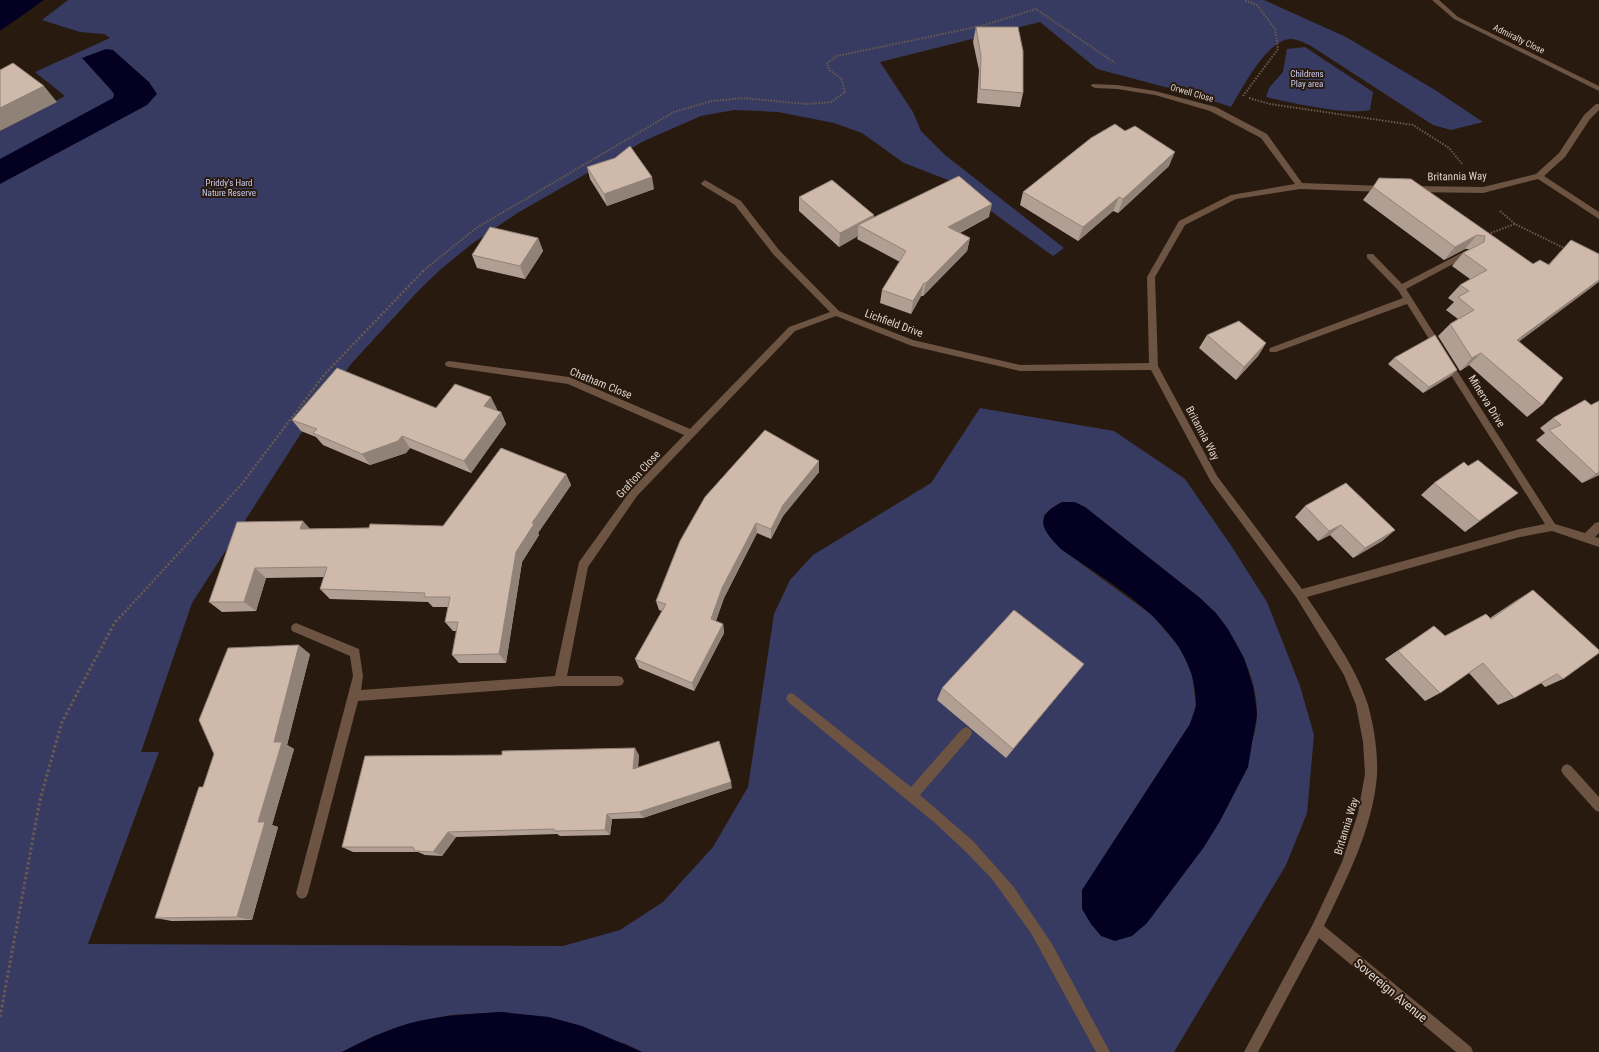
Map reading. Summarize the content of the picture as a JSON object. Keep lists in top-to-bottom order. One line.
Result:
{"streets":{"street":["Admiralty Close","Orwell Close","Britannia Way","Lichfield Drive","Chatham Close","Minerva Drive","Grafton Close","Sovereign Avenue"]},"crossings":[["Orwell Close","Britannia Way"],["Britannia Way","Lichfield Drive"],["Britannia Way","Sovereign Avenue"],["Lichfield Drive","Grafton Close"],["Chatham Close","Grafton Close"]],"parks":["Childrens Play area","Priddy's Hard Nature Reserve"]}
